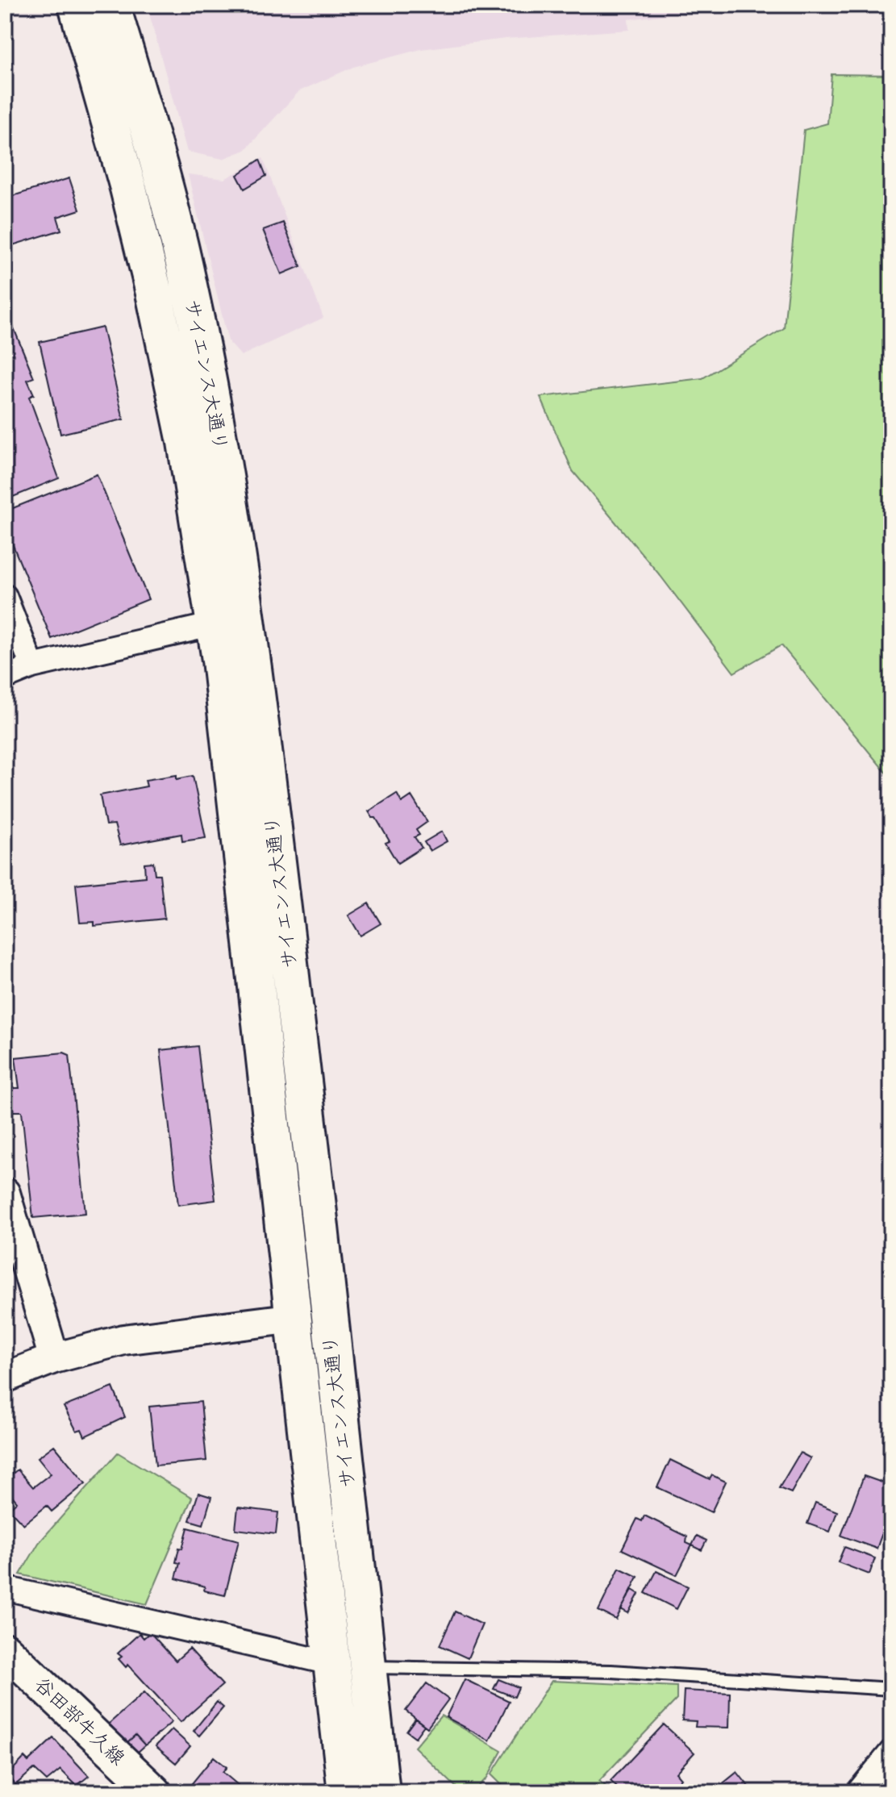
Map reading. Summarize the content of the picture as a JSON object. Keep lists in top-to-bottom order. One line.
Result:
{"streets":{"main road":["サイエンス大通り","谷田部牛久線"]}}
